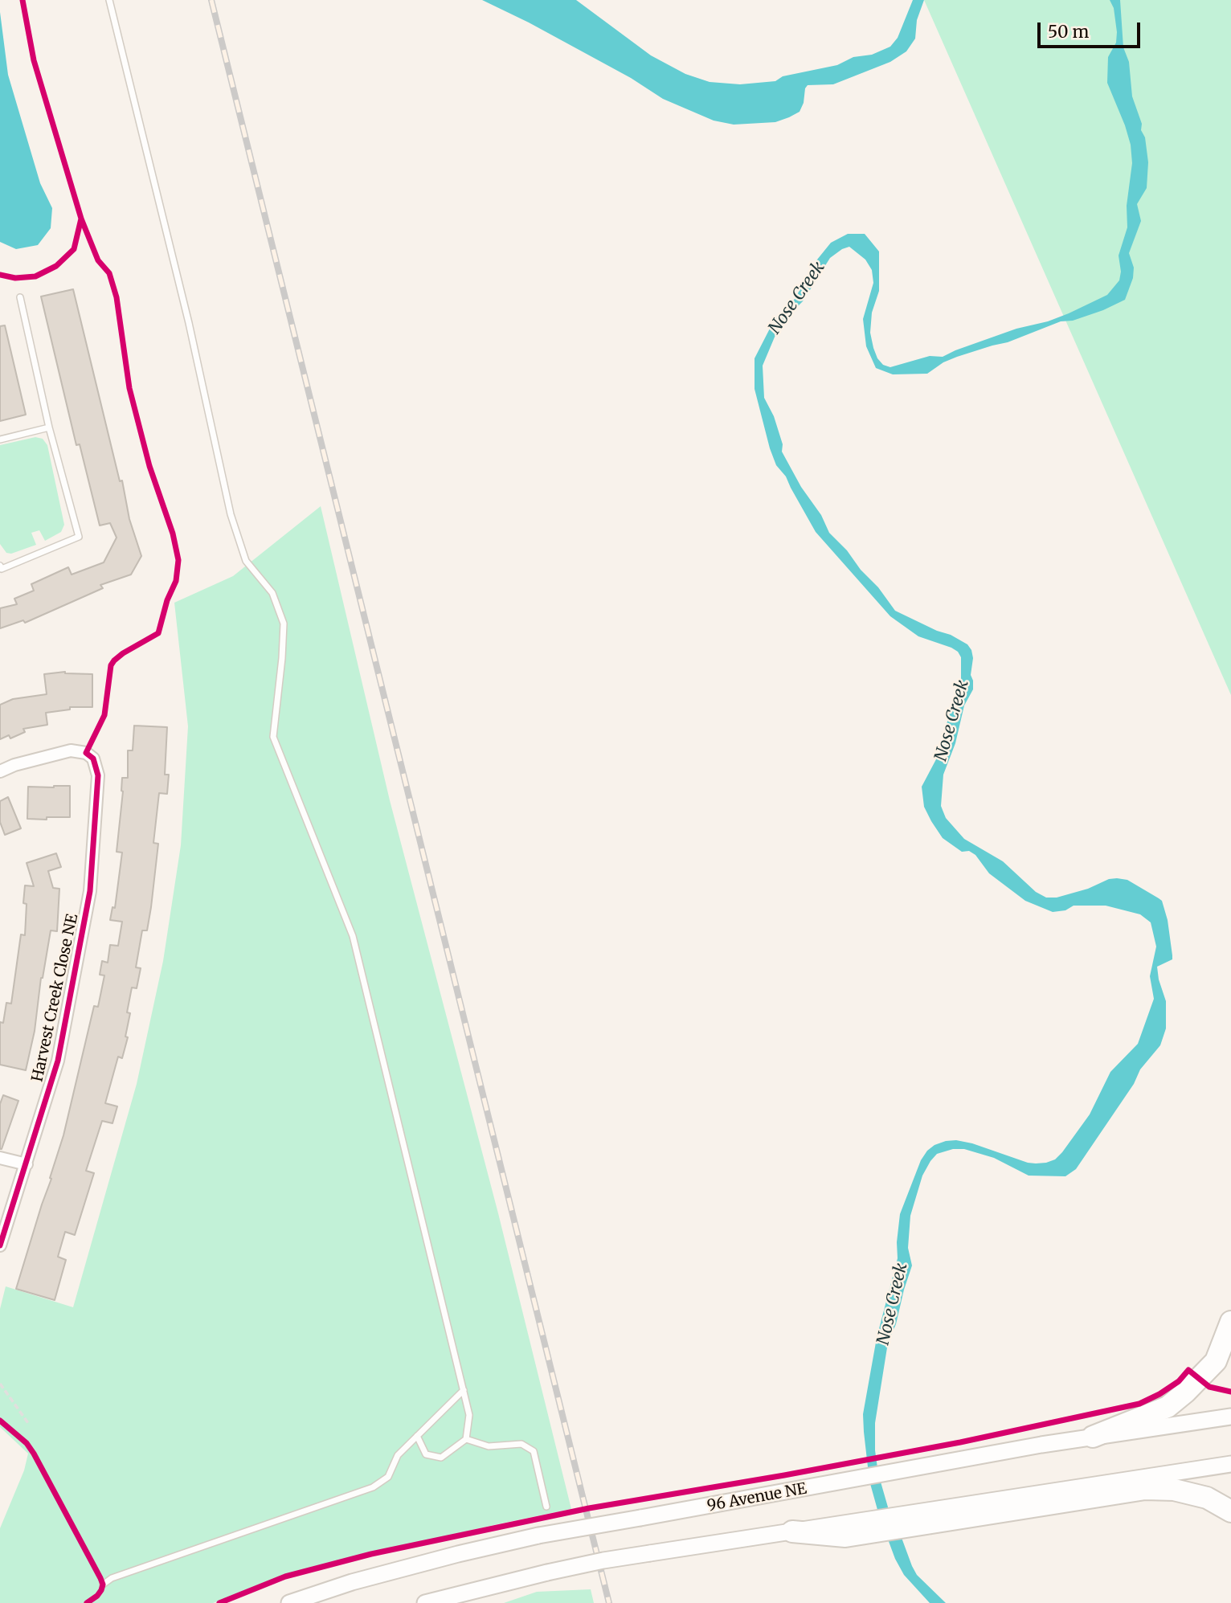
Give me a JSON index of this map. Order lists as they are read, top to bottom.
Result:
{
  "streets": {
    "main road": ["96 Avenue NE"],
    "street": ["Harvest Creek Close NE"]
  },
  "water": ["Nose Creek"],
  "scale_bar": "50 m"
}
